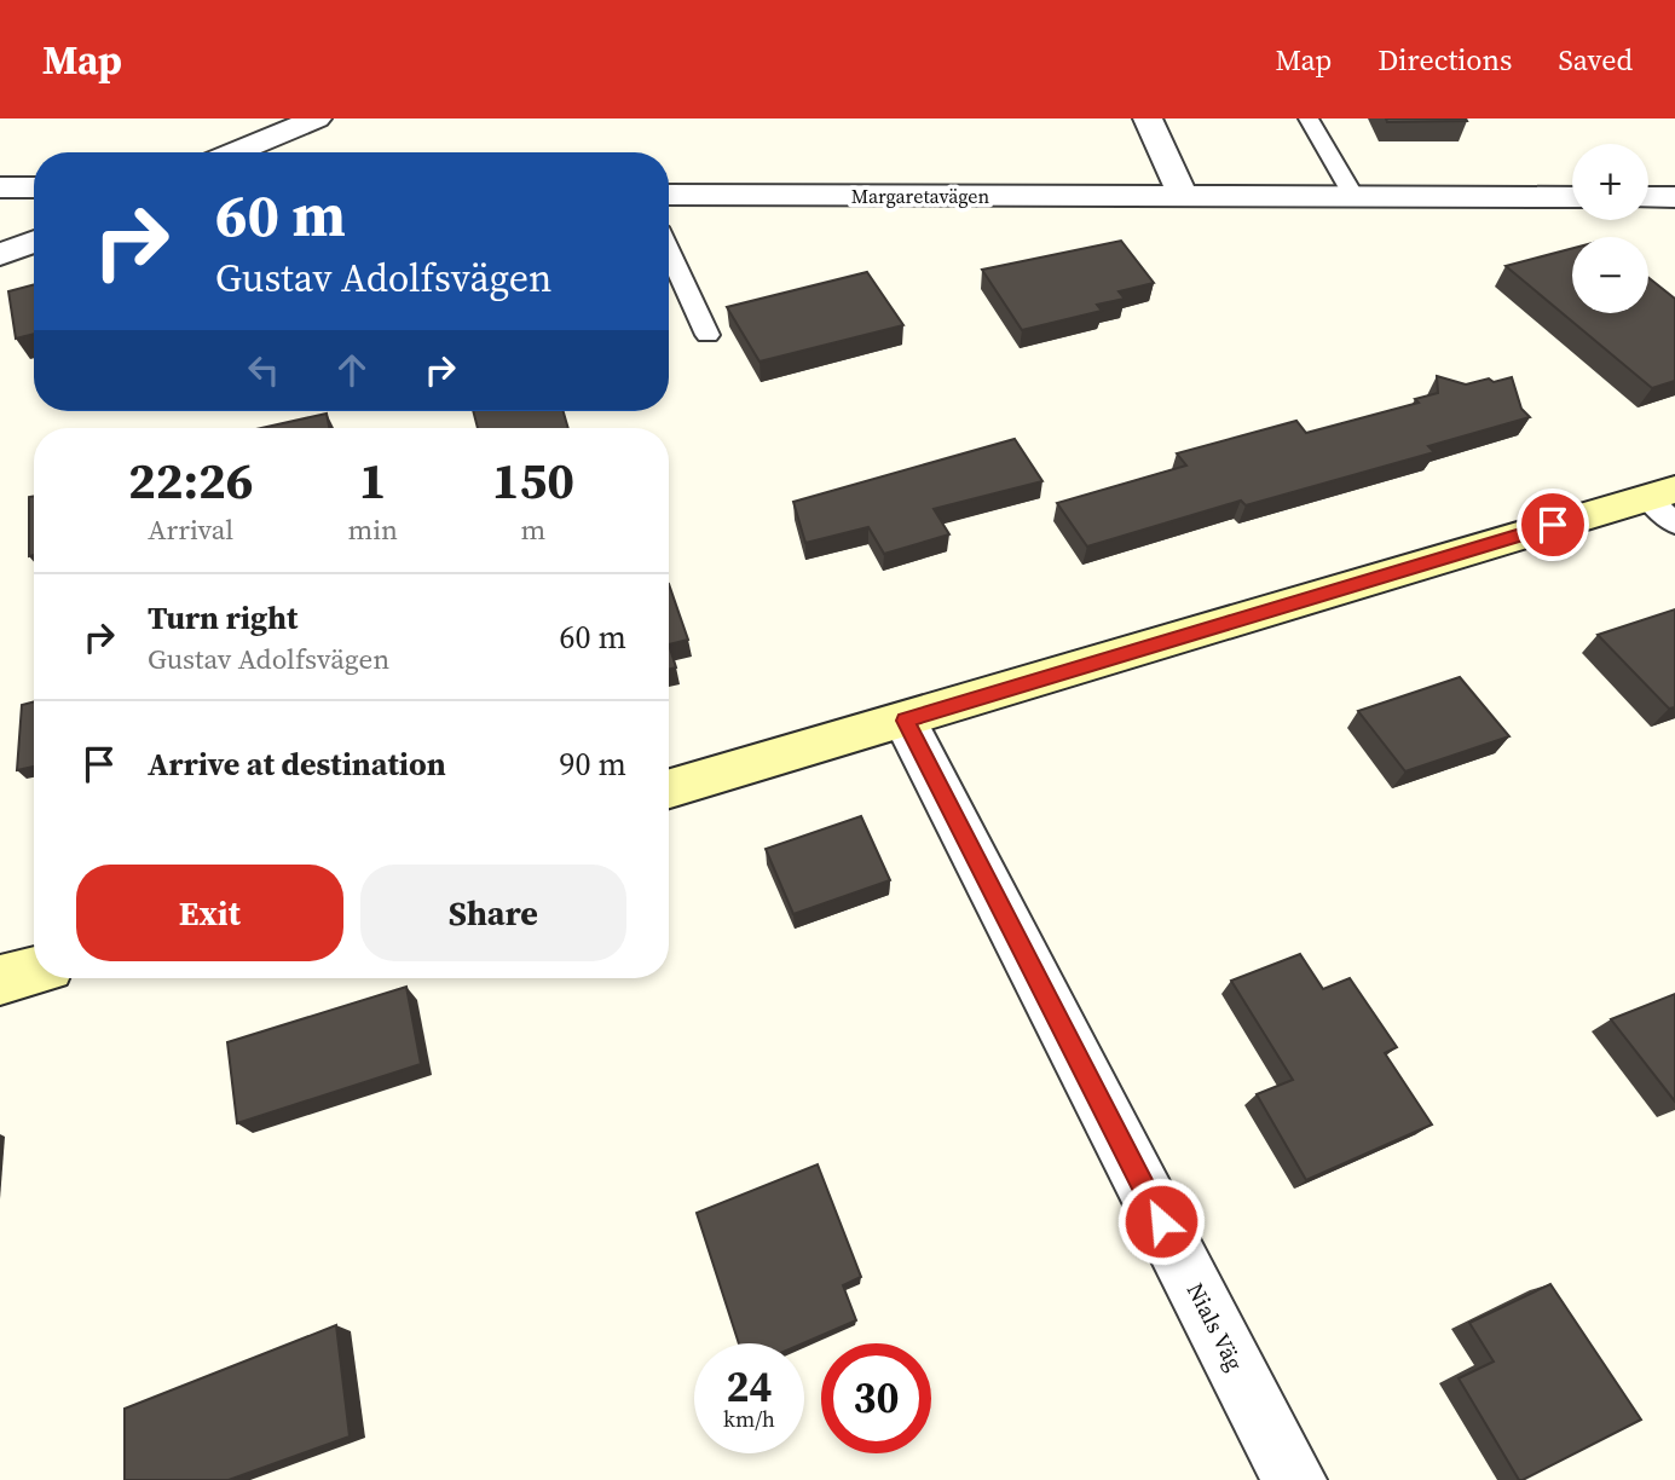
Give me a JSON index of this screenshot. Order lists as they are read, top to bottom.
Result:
{
  "streets": {
    "street": ["Margaretavägen", "Nials Väg"]
  },
  "page": {
    "header": "Map",
    "nav": ["Map", "Directions", "Saved"],
    "map_buttons": ["+", "−"],
    "turn": ["60 m", "Gustav Adolfsvägen"],
    "eta": [
      "22:26",
      "Arrival",
      "1",
      "min",
      "150",
      "m"
    ],
    "list": [
      {
        "name": "Turn right",
        "note": "Gustav Adolfsvägen",
        "value": "60 m"
      },
      {
        "name": "Arrive at destination",
        "value": "90 m"
      }
    ],
    "buttons": ["Exit", "Share"],
    "speed": "24 km/h",
    "limit": "30"
  }
}
